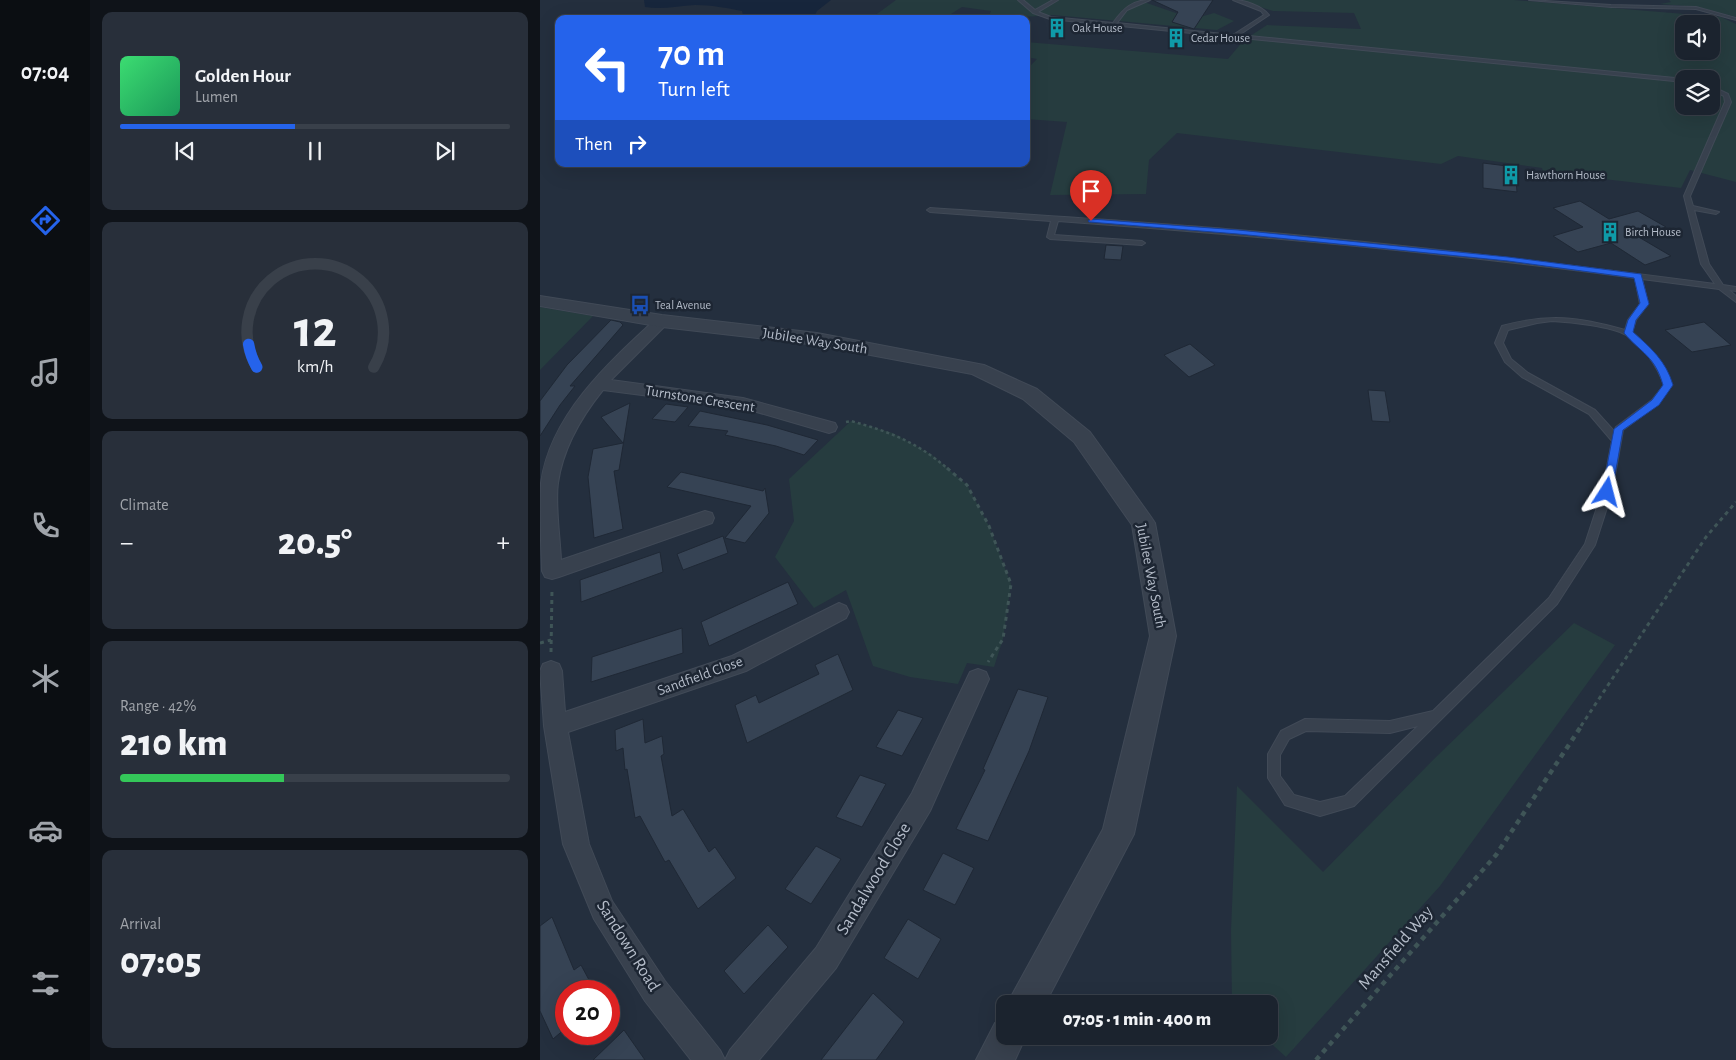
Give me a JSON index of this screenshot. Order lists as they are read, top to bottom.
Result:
{
  "streets": {
    "street": [
      "Jubilee Way South",
      "Turnstone Crescent",
      "Sandfield Close",
      "Sandalwood Close",
      "Sandown Road"
    ],
    "path": ["Mansfield Way"]
  },
  "crossings": [
    ["Sandfield Close", "Sandown Road"]
  ],
  "places": {
    "building": [
      "Oak House",
      "Cedar House",
      "Hawthorn House",
      "Birch House"
    ],
    "bus stop": ["Teal Avenue"]
  },
  "page": {
    "tabs": "07:04",
    "turn": ["70 m", "Turn left"],
    "song": ["Golden Hour", "Lumen"],
    "then": "Then",
    "tile": [
      "Climate",
      ["Range · 42%", "210 km"],
      ["Arrival", "07:05"]
    ],
    "heat": ["−", "20.5°", "+"],
    "limit": "20",
    "trip": "07:05 · 1 min · 400 m",
    "gauge": ["12", "km/h"]
  }
}
